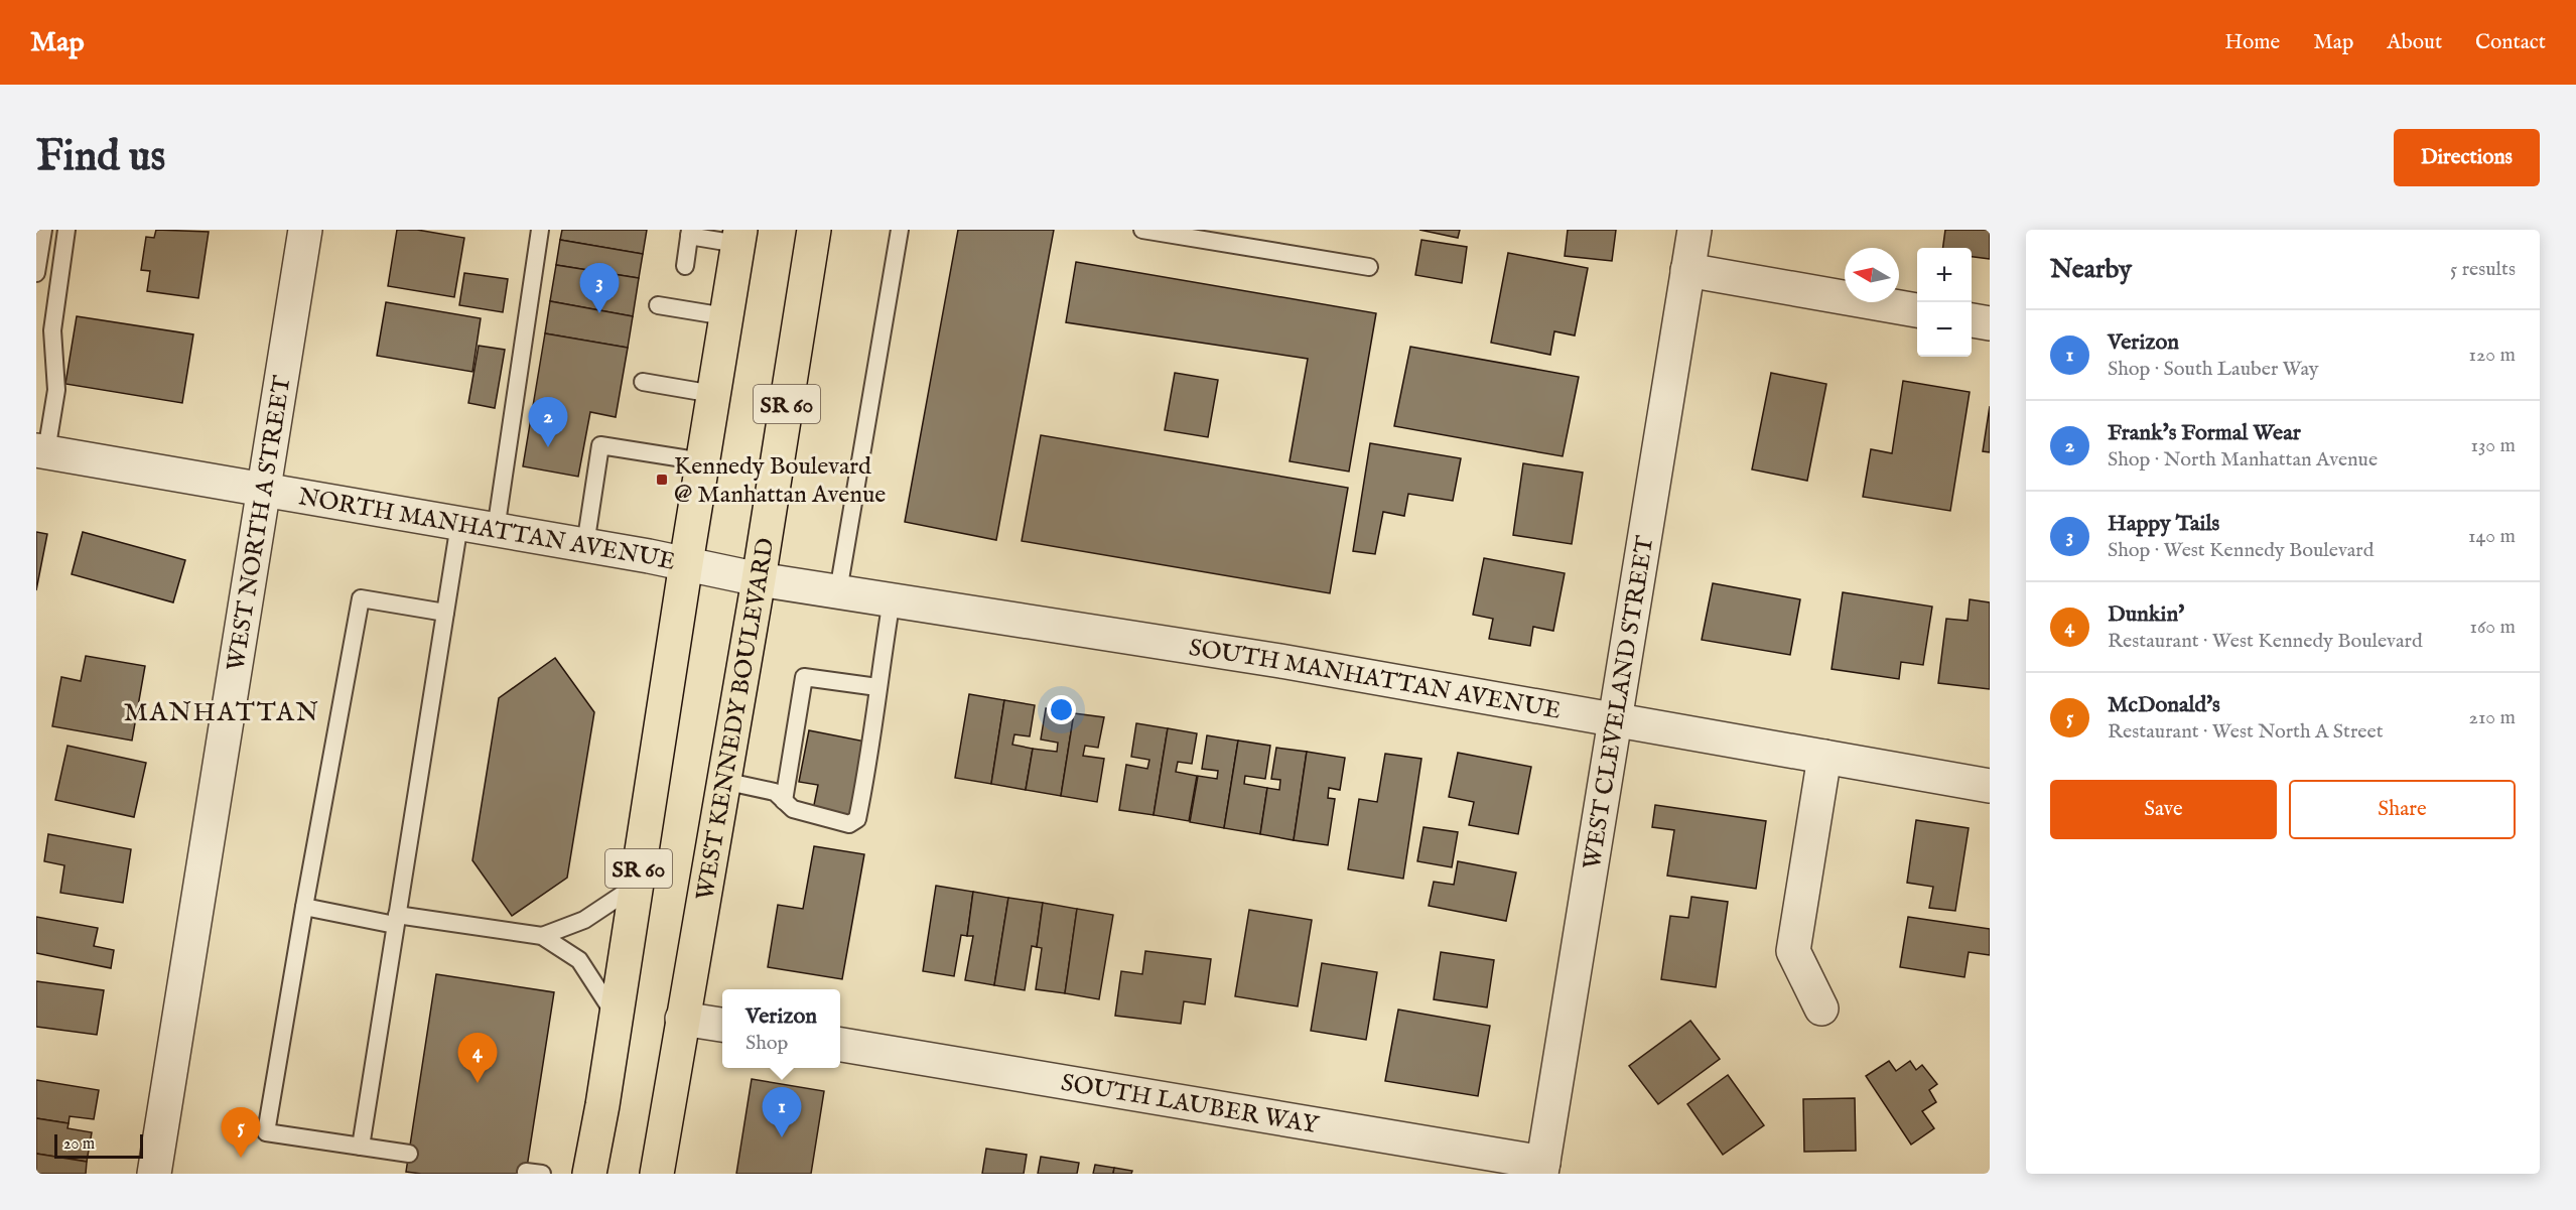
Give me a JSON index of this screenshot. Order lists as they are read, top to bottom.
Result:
{
  "streets": {
    "main road": ["SR 60", "WEST KENNEDY BOULEVARD"],
    "street": [
      "WEST NORTH A STREET",
      "NORTH MANHATTAN AVENUE",
      "SOUTH MANHATTAN AVENUE",
      "WEST CLEVELAND STREET",
      "SOUTH LAUBER WAY"
    ]
  },
  "crossings": [
    ["SR 60", "NORTH MANHATTAN AVENUE"],
    ["WEST NORTH A STREET", "NORTH MANHATTAN AVENUE"],
    ["NORTH MANHATTAN AVENUE", "SOUTH MANHATTAN AVENUE"],
    ["NORTH MANHATTAN AVENUE", "WEST KENNEDY BOULEVARD"],
    ["SOUTH MANHATTAN AVENUE", "WEST CLEVELAND STREET"],
    ["SOUTH MANHATTAN AVENUE", "WEST KENNEDY BOULEVARD"],
    ["WEST CLEVELAND STREET", "SOUTH LAUBER WAY"]
  ],
  "districts": ["MANHATTAN"],
  "places": {
    "transit": ["Kennedy Boulevard @ Manhattan Avenue"]
  },
  "scale_bar": "20 m",
  "north": "left",
  "page": {
    "header": "Map",
    "nav": [
      "Home",
      "Map",
      "About",
      "Contact"
    ],
    "buttons": [
      "Directions",
      ["Save", "Share"]
    ],
    "title": "Find us",
    "heading": ["Nearby", "5 results"],
    "map_buttons": ["+", "−"],
    "pins": [
      "3",
      "2",
      "4",
      "1",
      "5"
    ],
    "list": [
      {
        "mark": "1",
        "name": "Verizon",
        "note": "Shop · South Lauber Way",
        "value": "120 m"
      },
      {
        "mark": "2",
        "name": "Frank's Formal Wear",
        "note": "Shop · North Manhattan Avenue",
        "value": "130 m"
      },
      {
        "mark": "3",
        "name": "Happy Tails",
        "note": "Shop · West Kennedy Boulevard",
        "value": "140 m"
      },
      {
        "mark": "4",
        "name": "Dunkin'",
        "note": "Restaurant · West Kennedy Boulevard",
        "value": "160 m"
      },
      {
        "mark": "5",
        "name": "McDonald's",
        "note": "Restaurant · West North A Street",
        "value": "210 m"
      }
    ],
    "popup": ["Verizon", "Shop"],
    "scale": "20 m"
  }
}
